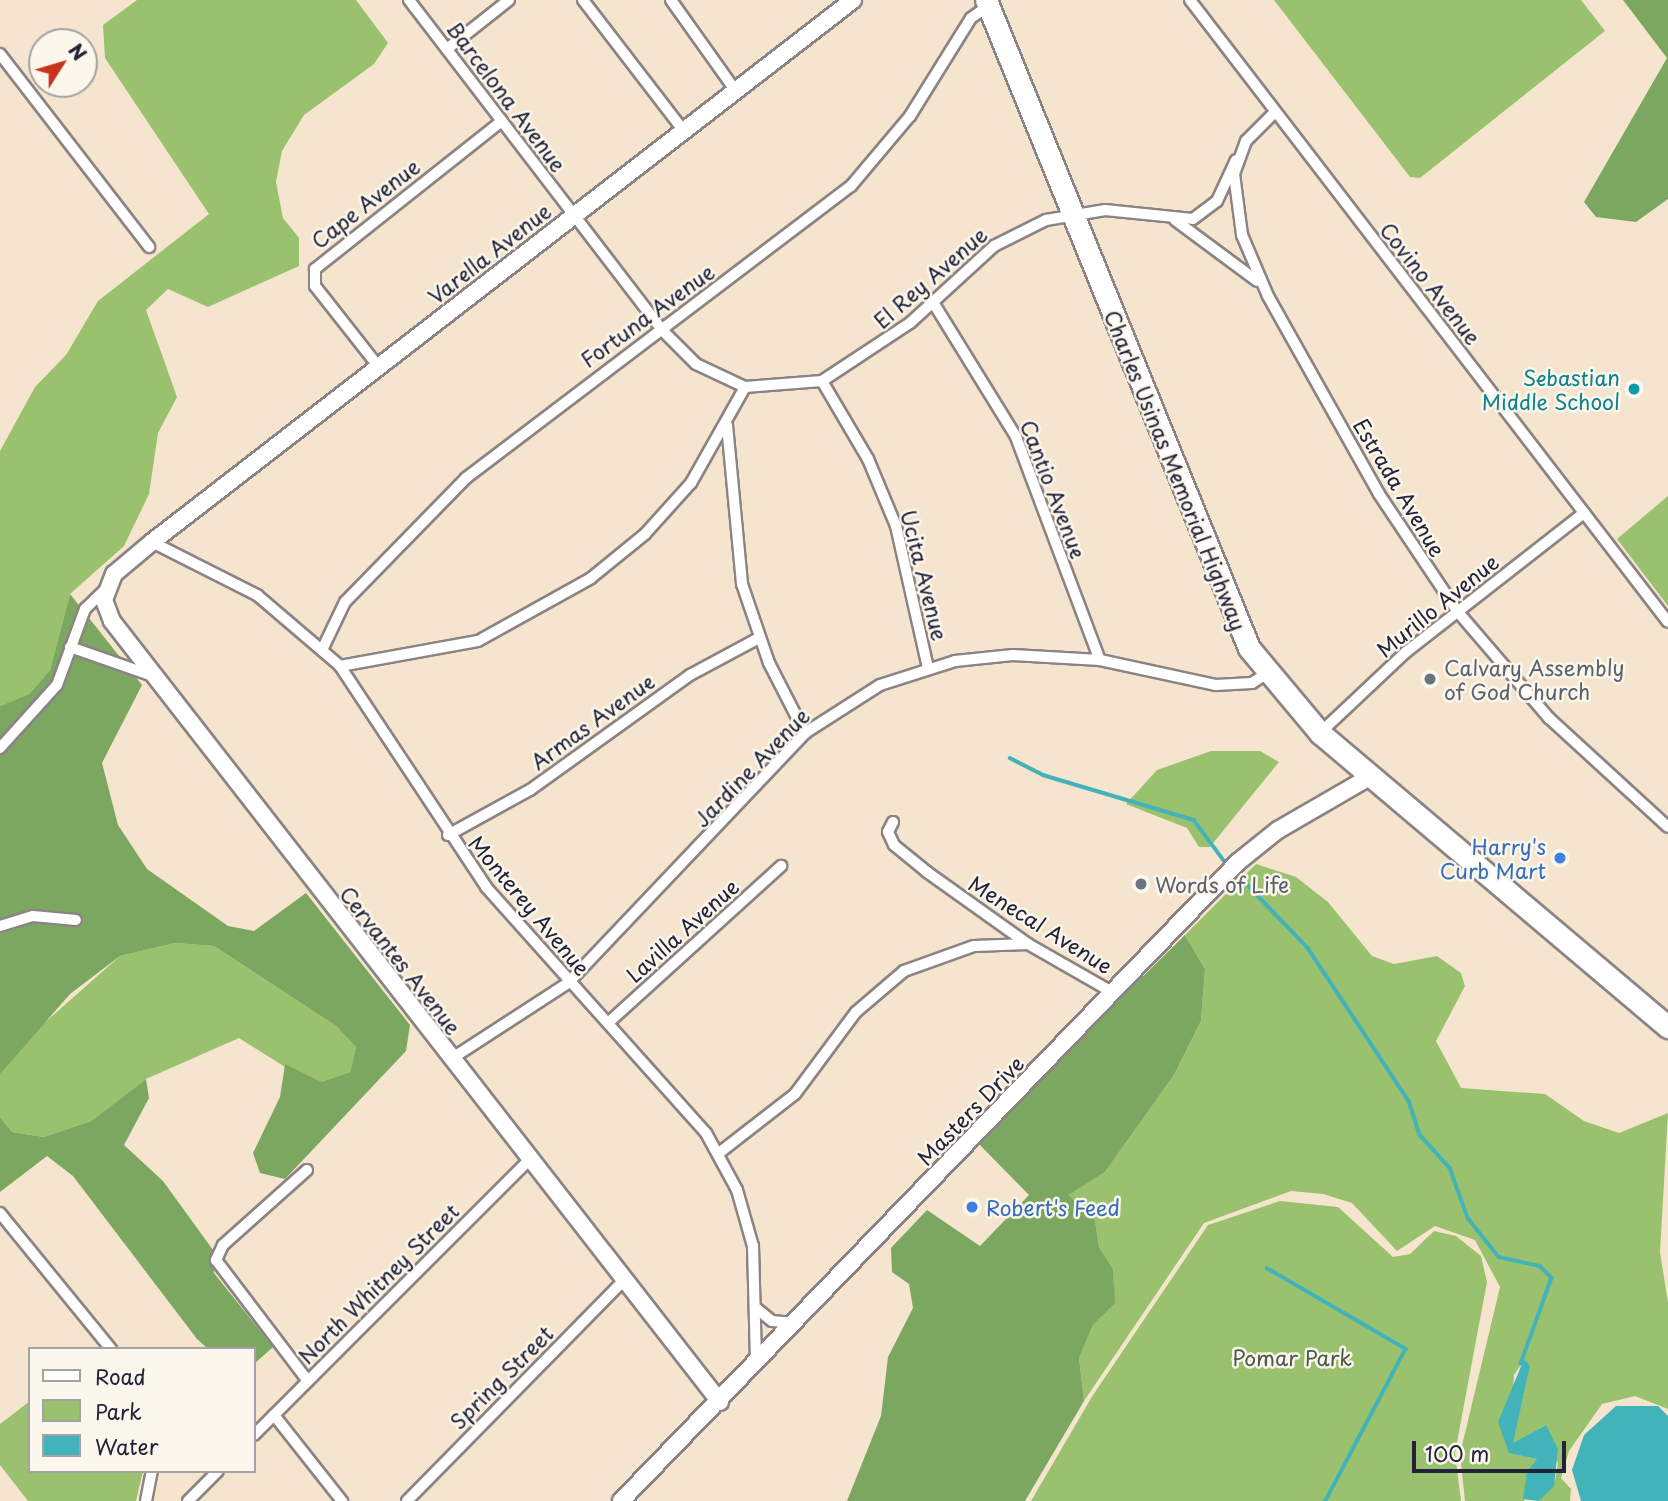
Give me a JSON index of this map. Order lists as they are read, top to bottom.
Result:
{
  "streets": {
    "highway": ["Charles Usinas Memorial Highway"],
    "street": [
      "Barcelona Avenue",
      "Cape Avenue",
      "Varella Avenue",
      "El Rey Avenue",
      "Covino Avenue",
      "Fortuna Avenue",
      "Estrada Avenue",
      "Cantio Avenue",
      "Ucita Avenue",
      "Murillo Avenue",
      "Armas Avenue",
      "Jardine Avenue",
      "Monterey Avenue",
      "Menecal Avenue",
      "Lavilla Avenue",
      "Cervantes Avenue",
      "Masters Drive",
      "North Whitney Street",
      "Spring Street"
    ]
  },
  "crossings": [
    ["Barcelona Avenue", "Cape Avenue"],
    ["Barcelona Avenue", "Varella Avenue"],
    ["Cape Avenue", "Varella Avenue"],
    ["Varella Avenue", "Monterey Avenue"],
    ["El Rey Avenue", "Charles Usinas Memorial Highway"],
    ["El Rey Avenue", "Estrada Avenue"],
    ["El Rey Avenue", "Cantio Avenue"],
    ["El Rey Avenue", "Ucita Avenue"],
    ["Covino Avenue", "Murillo Avenue"],
    ["Fortuna Avenue", "Charles Usinas Memorial Highway"],
    ["Fortuna Avenue", "Monterey Avenue"],
    ["Charles Usinas Memorial Highway", "Murillo Avenue"],
    ["Charles Usinas Memorial Highway", "Jardine Avenue"],
    ["Charles Usinas Memorial Highway", "Masters Drive"],
    ["Estrada Avenue", "Murillo Avenue"],
    ["Cantio Avenue", "Jardine Avenue"],
    ["Ucita Avenue", "Jardine Avenue"],
    ["Armas Avenue", "Monterey Avenue"],
    ["Jardine Avenue", "Monterey Avenue"],
    ["Jardine Avenue", "Cervantes Avenue"],
    ["Monterey Avenue", "Lavilla Avenue"],
    ["Monterey Avenue", "Masters Drive"],
    ["Menecal Avenue", "Masters Drive"],
    ["Cervantes Avenue", "Masters Drive"],
    ["Cervantes Avenue", "North Whitney Street"],
    ["Cervantes Avenue", "Spring Street"]
  ],
  "parks": ["Pomar Park"],
  "places": [
    "Sebastian Middle School",
    "Calvary Assembly of God Church",
    "Harry's Curb Mart",
    "Words of Life",
    "Robert's Feed"
  ],
  "legend": ["Road", "Park", "Water"],
  "scale_bar": "100 m",
  "north": "top right"
}
